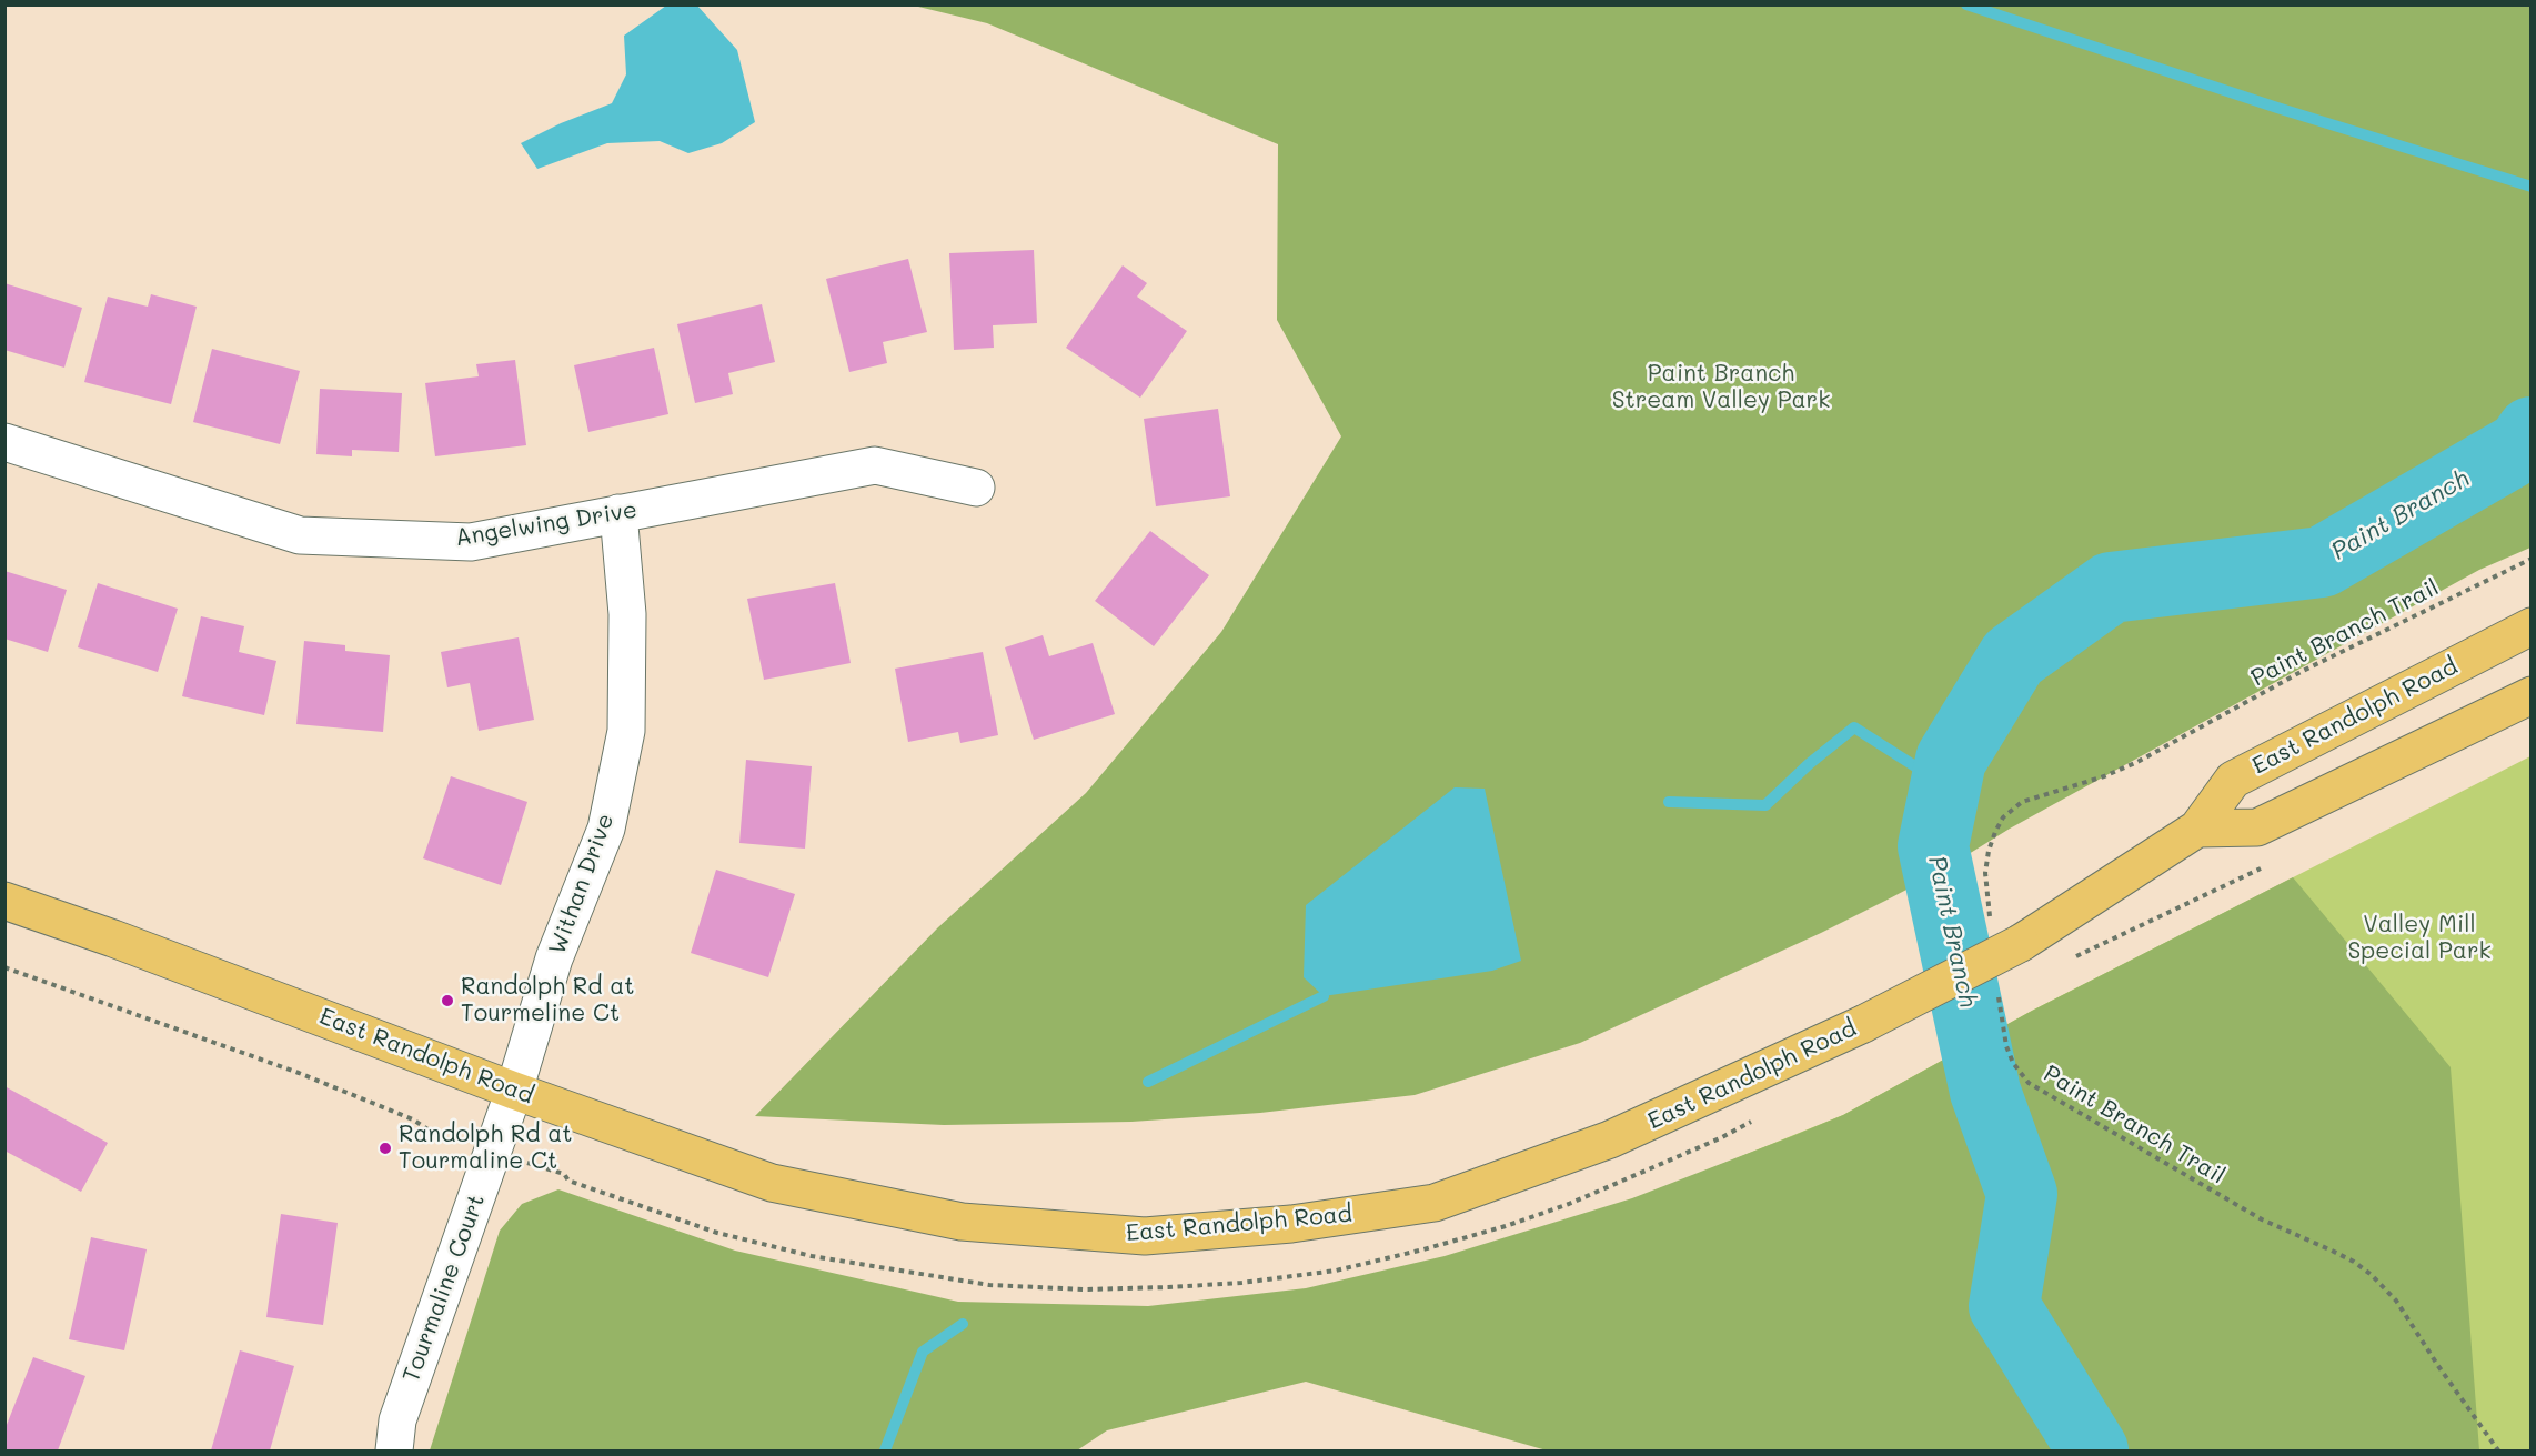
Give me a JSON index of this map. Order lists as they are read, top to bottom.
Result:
{
  "streets": {
    "main road": ["East Randolph Road"],
    "street": ["Angelwing Drive", "Withan Drive", "Tourmaline Court"],
    "path": ["Paint Branch Trail"]
  },
  "crossings": [
    ["Angelwing Drive", "Withan Drive"],
    ["East Randolph Road", "Withan Drive"],
    ["East Randolph Road", "Tourmaline Court"],
    ["Withan Drive", "Tourmaline Court"]
  ],
  "water": ["Paint Branch"],
  "parks": ["Paint Branch Stream Valley Park", "Valley Mill Special Park"],
  "places": ["Randolph Rd at Tourmeline Ct", "Randolph Rd at Tourmaline Ct"]
}
